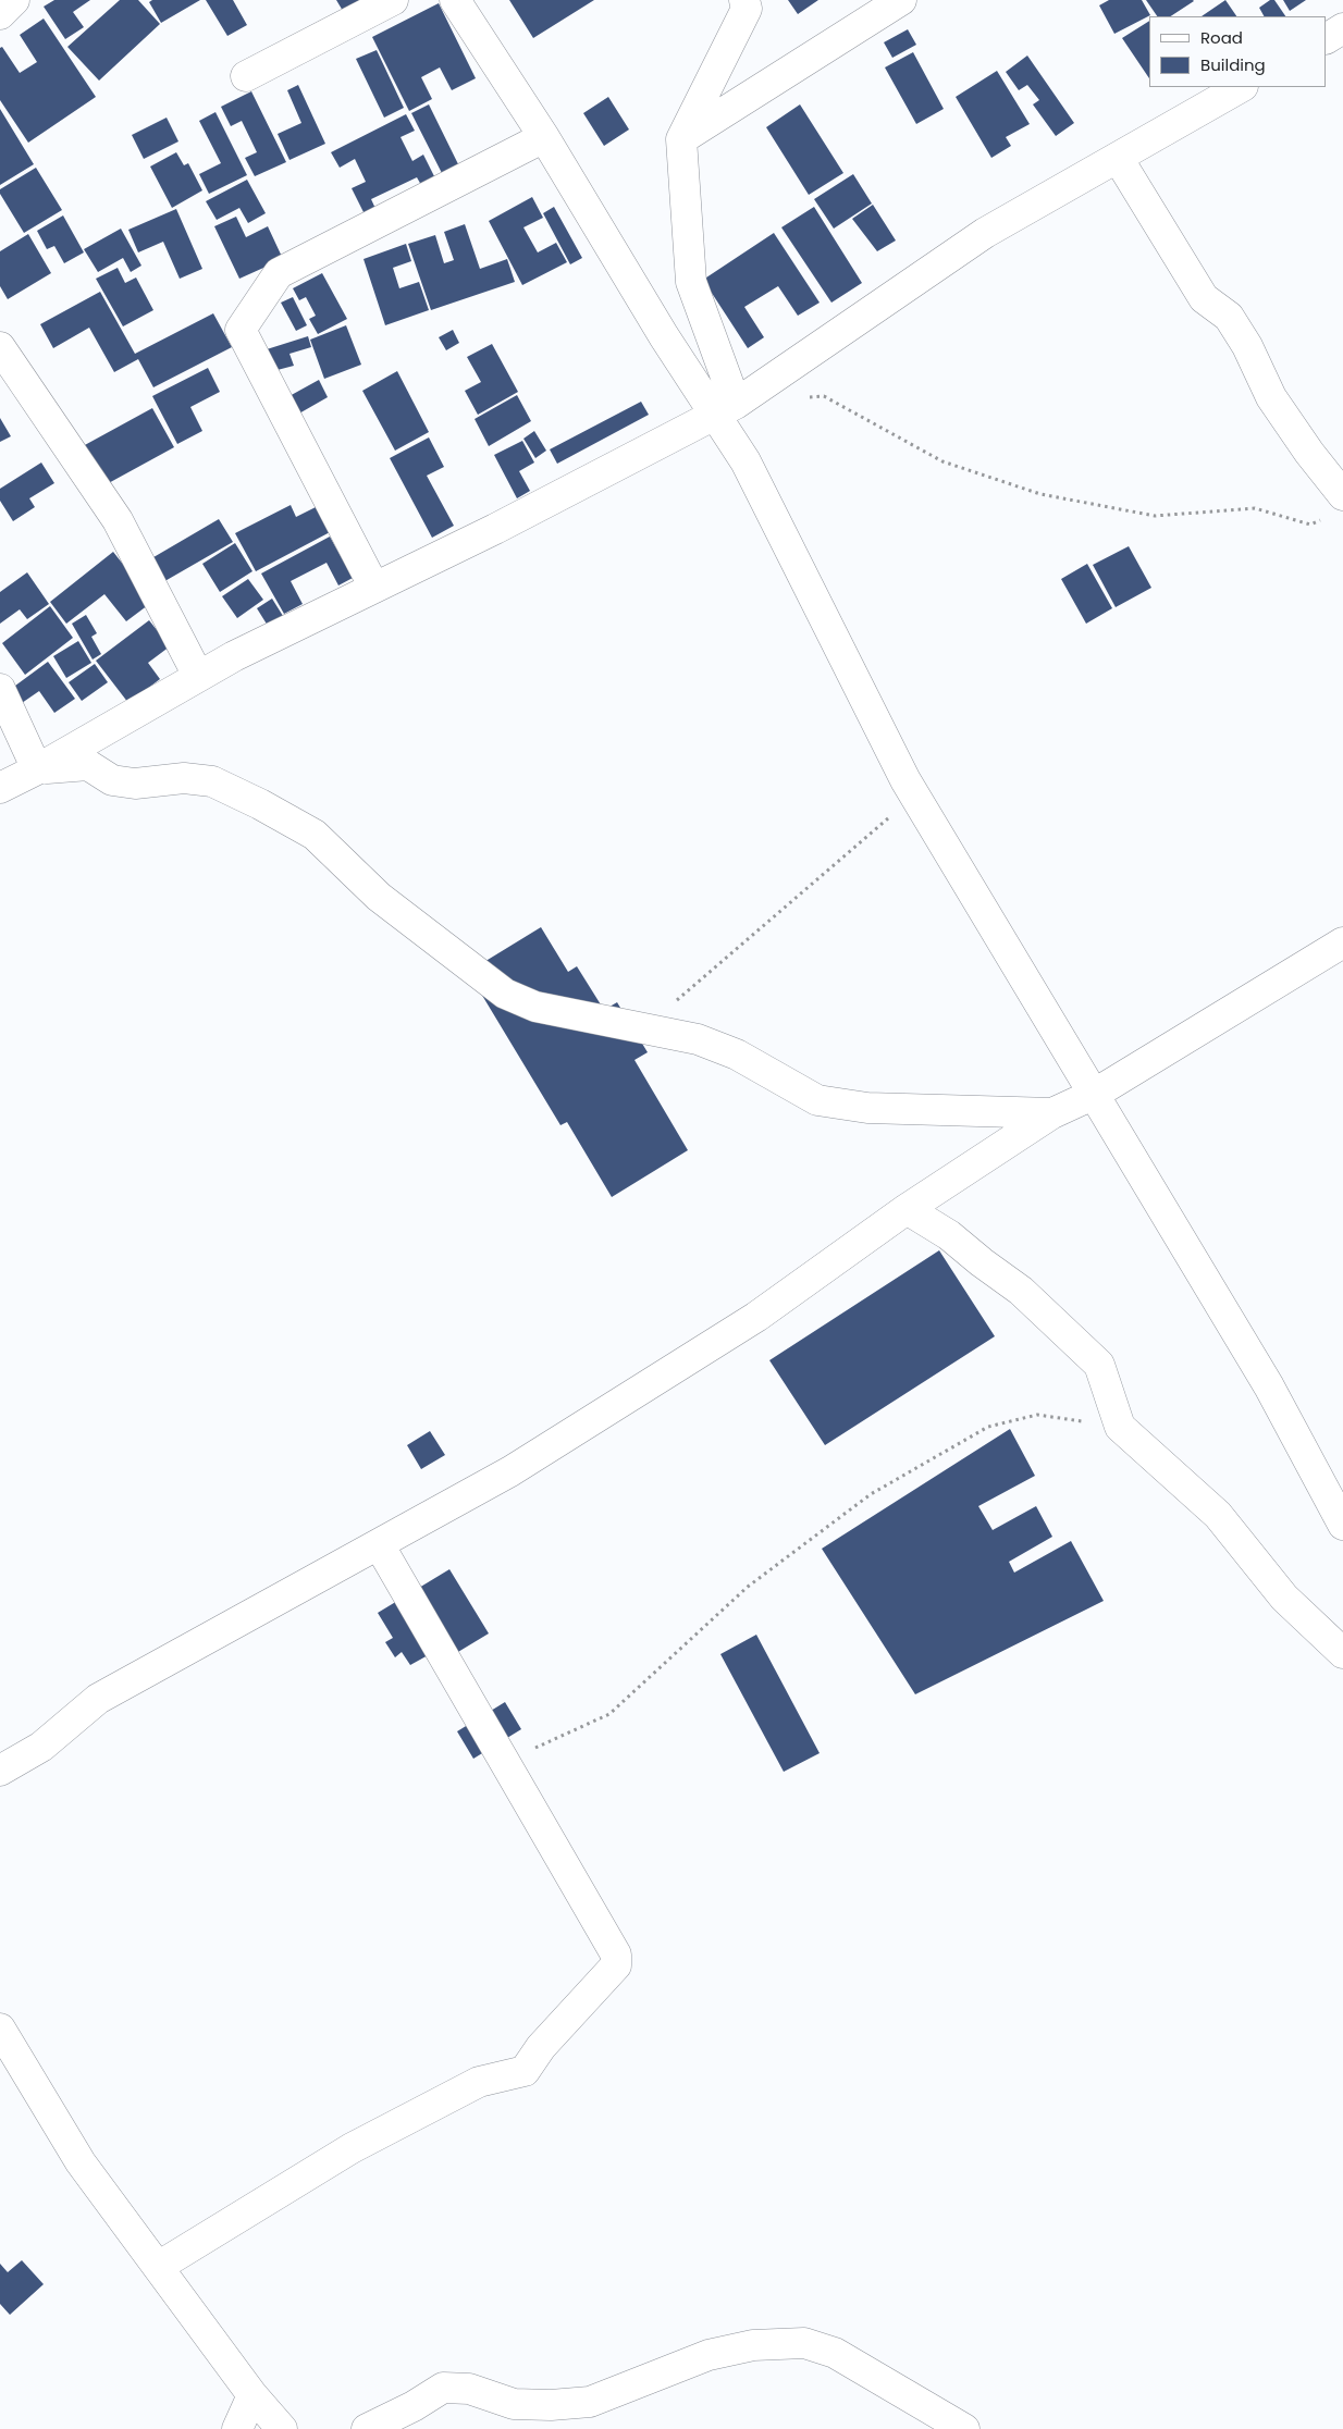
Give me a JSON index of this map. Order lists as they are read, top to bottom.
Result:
{
  "legend": ["Road", "Building"]
}
